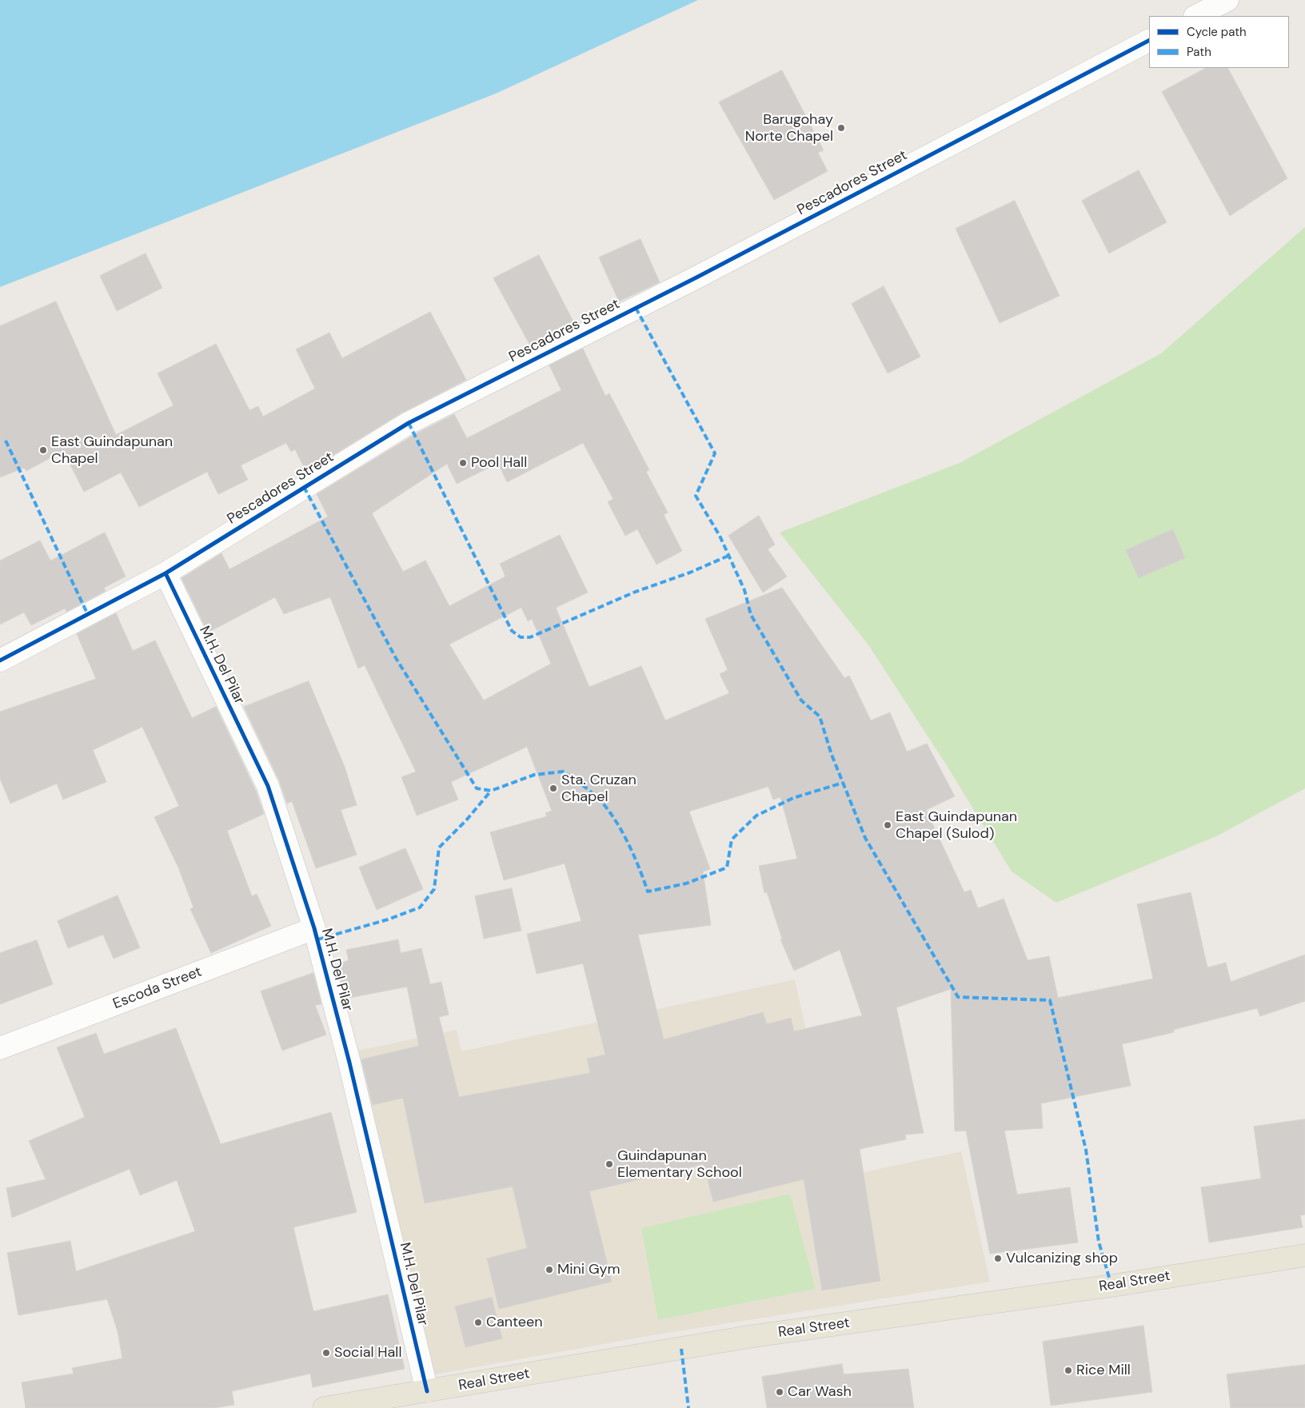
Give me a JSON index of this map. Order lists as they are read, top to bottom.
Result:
{
  "streets": {
    "main road": ["Real Street"],
    "street": ["Pescadores Street", "M.H. Del Pilar", "Escoda Street"]
  },
  "crossings": [
    ["Pescadores Street", "M.H. Del Pilar"],
    ["M.H. Del Pilar", "Escoda Street"],
    ["M.H. Del Pilar", "Real Street"]
  ],
  "places": [
    "Barugohay Norte Chapel",
    "East Guindapunan Chapel",
    "Pool Hall",
    "Sta. Cruzan Chapel",
    "East Guindapunan Chapel (Sulod)",
    "Guindapunan Elementary School",
    "Vulcanizing shop",
    "Mini Gym",
    "Canteen",
    "Social Hall",
    "Rice Mill",
    "Car Wash"
  ],
  "legend": ["Cycle path", "Path"]
}
